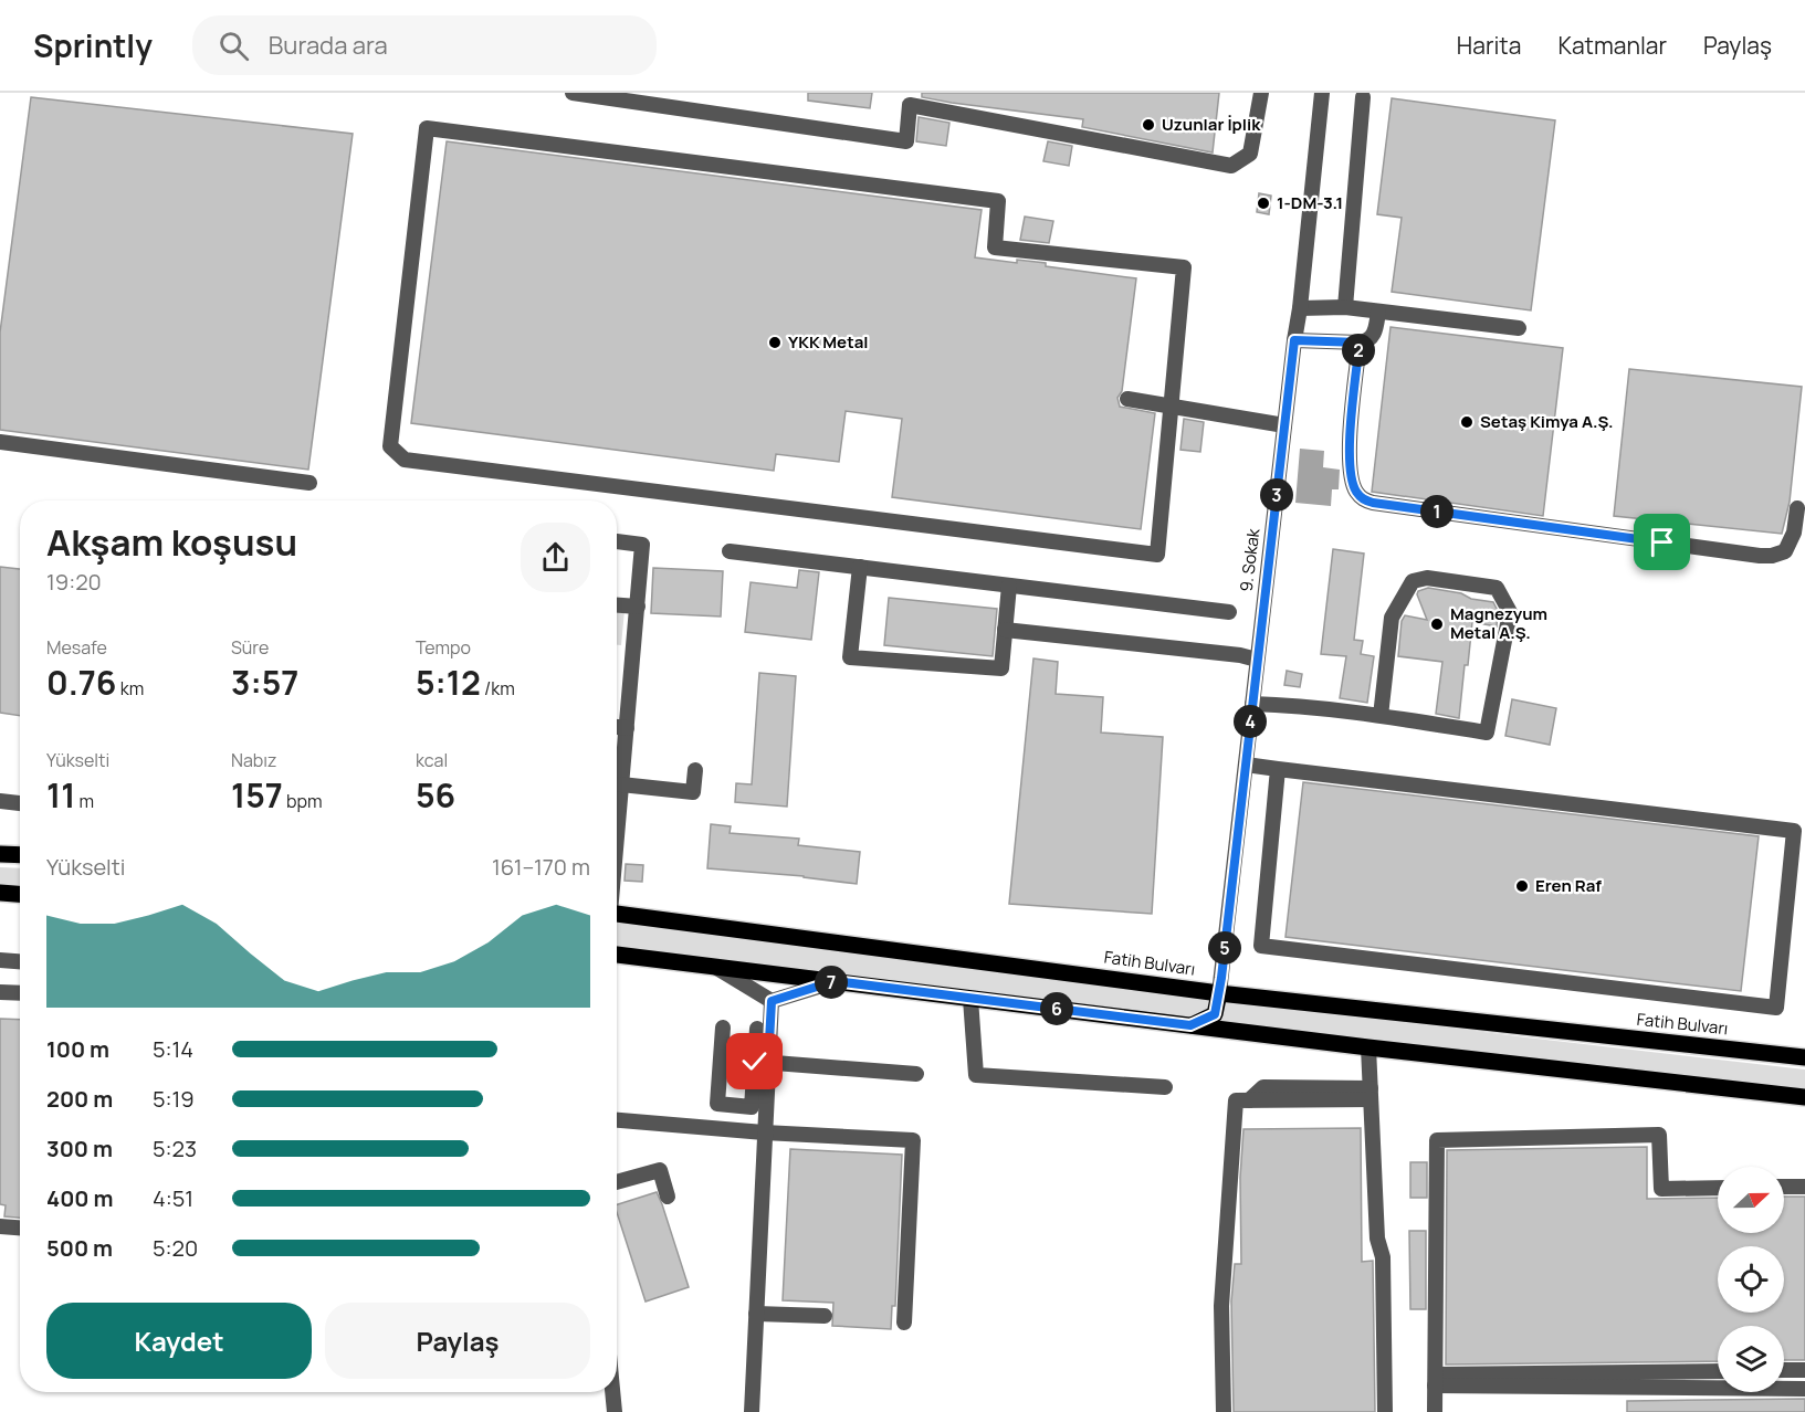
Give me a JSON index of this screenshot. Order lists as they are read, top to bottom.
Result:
{
  "streets": {
    "main road": ["Fatih Bulvarı"],
    "street": ["9. Sokak"]
  },
  "crossings": [
    ["9. Sokak", "Fatih Bulvarı"]
  ],
  "places": [
    "Uzunlar İplik",
    "1-DM-3.1",
    "YKK Metal",
    "Setaş Kimya A.Ş.",
    "Magnezyum Metal A.Ş.",
    "Eren Raf"
  ],
  "north": "right",
  "page": {
    "header": "Sprintly",
    "search": "Burada ara",
    "nav": ["Harita", "Katmanlar", "Paylaş"],
    "pins": [
      "2",
      "3",
      "1",
      "4",
      "5",
      "7",
      "6"
    ],
    "heading": ["Akşam koşusu", "19:20"],
    "stats": [
      ["Mesafe", "0.76 km"],
      ["Süre", "3:57"],
      ["Tempo", "5:12 /km"],
      ["Yükselti", "11 m"],
      ["Nabız", "157 bpm"],
      ["kcal", "56"]
    ],
    "chart": ["Yükselti", "161–170 m"],
    "list": [
      {
        "name": "100 m",
        "note": "5:14"
      },
      {
        "name": "200 m",
        "note": "5:19"
      },
      {
        "name": "300 m",
        "note": "5:23"
      },
      {
        "name": "400 m",
        "note": "4:51"
      },
      {
        "name": "500 m",
        "note": "5:20"
      }
    ],
    "buttons": ["Kaydet", "Paylaş"]
  }
}
